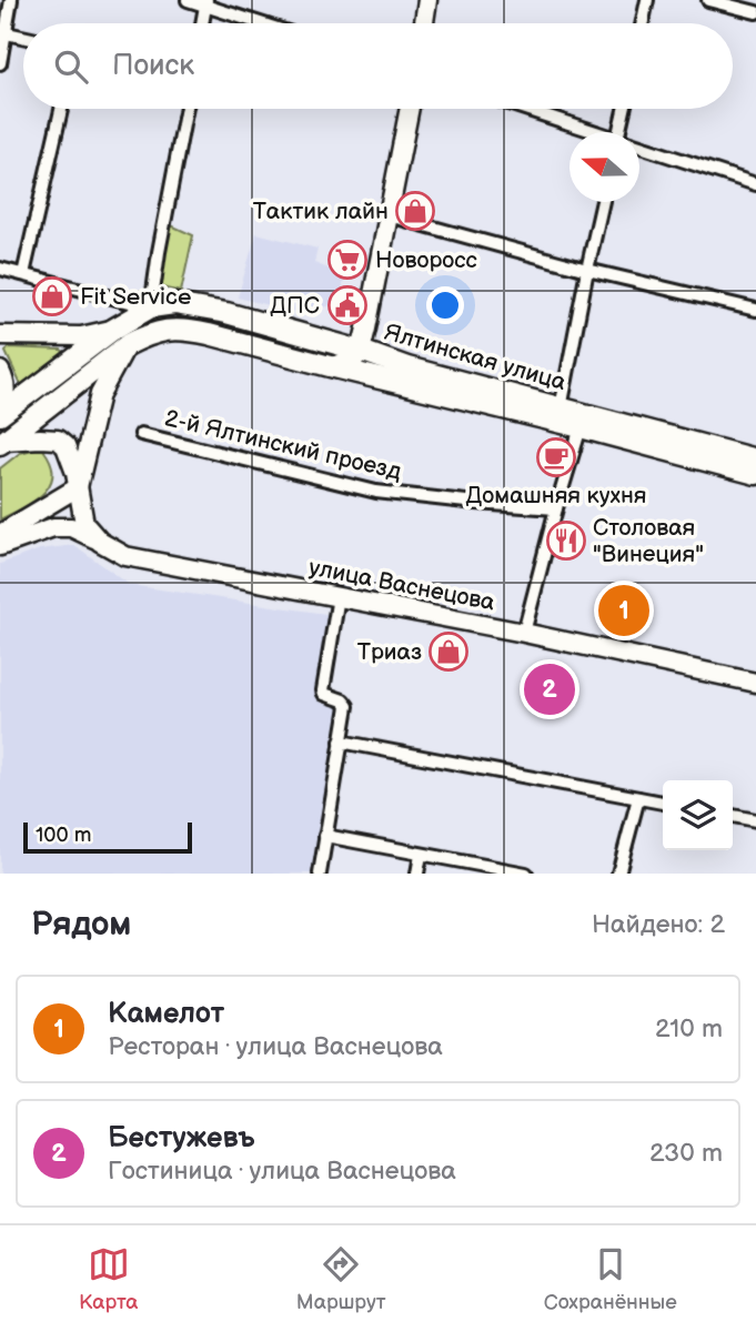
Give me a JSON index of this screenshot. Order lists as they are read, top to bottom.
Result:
{
  "streets": {
    "main road": ["Ялтинская улица", "улица Васнецова"],
    "street": ["2-й Ялтинский проезд"]
  },
  "places": {
    "shop": ["Тактик лайн", "Fit Service", "Триаз"],
    "supermarket": ["Новоросс"],
    "public building": ["ДПС"],
    "cafe": ["Домашняя кухня"],
    "restaurant": ["Столовая \"Винеция\""]
  },
  "scale_bar": "100 m",
  "north": "left",
  "page": {
    "search": "Поиск",
    "pins": ["1", "2"],
    "scale": "100 m",
    "heading": ["Рядом", "Найдено: 2"],
    "list": [
      {
        "mark": "1",
        "name": "Камелот",
        "note": "Ресторан · улица Васнецова",
        "value": "210 m"
      },
      {
        "mark": "2",
        "name": "Бестужевъ",
        "note": "Гостиница · улица Васнецова",
        "value": "230 m"
      }
    ],
    "nav": ["Карта", "Маршрут", "Сохранённые"]
  }
}
